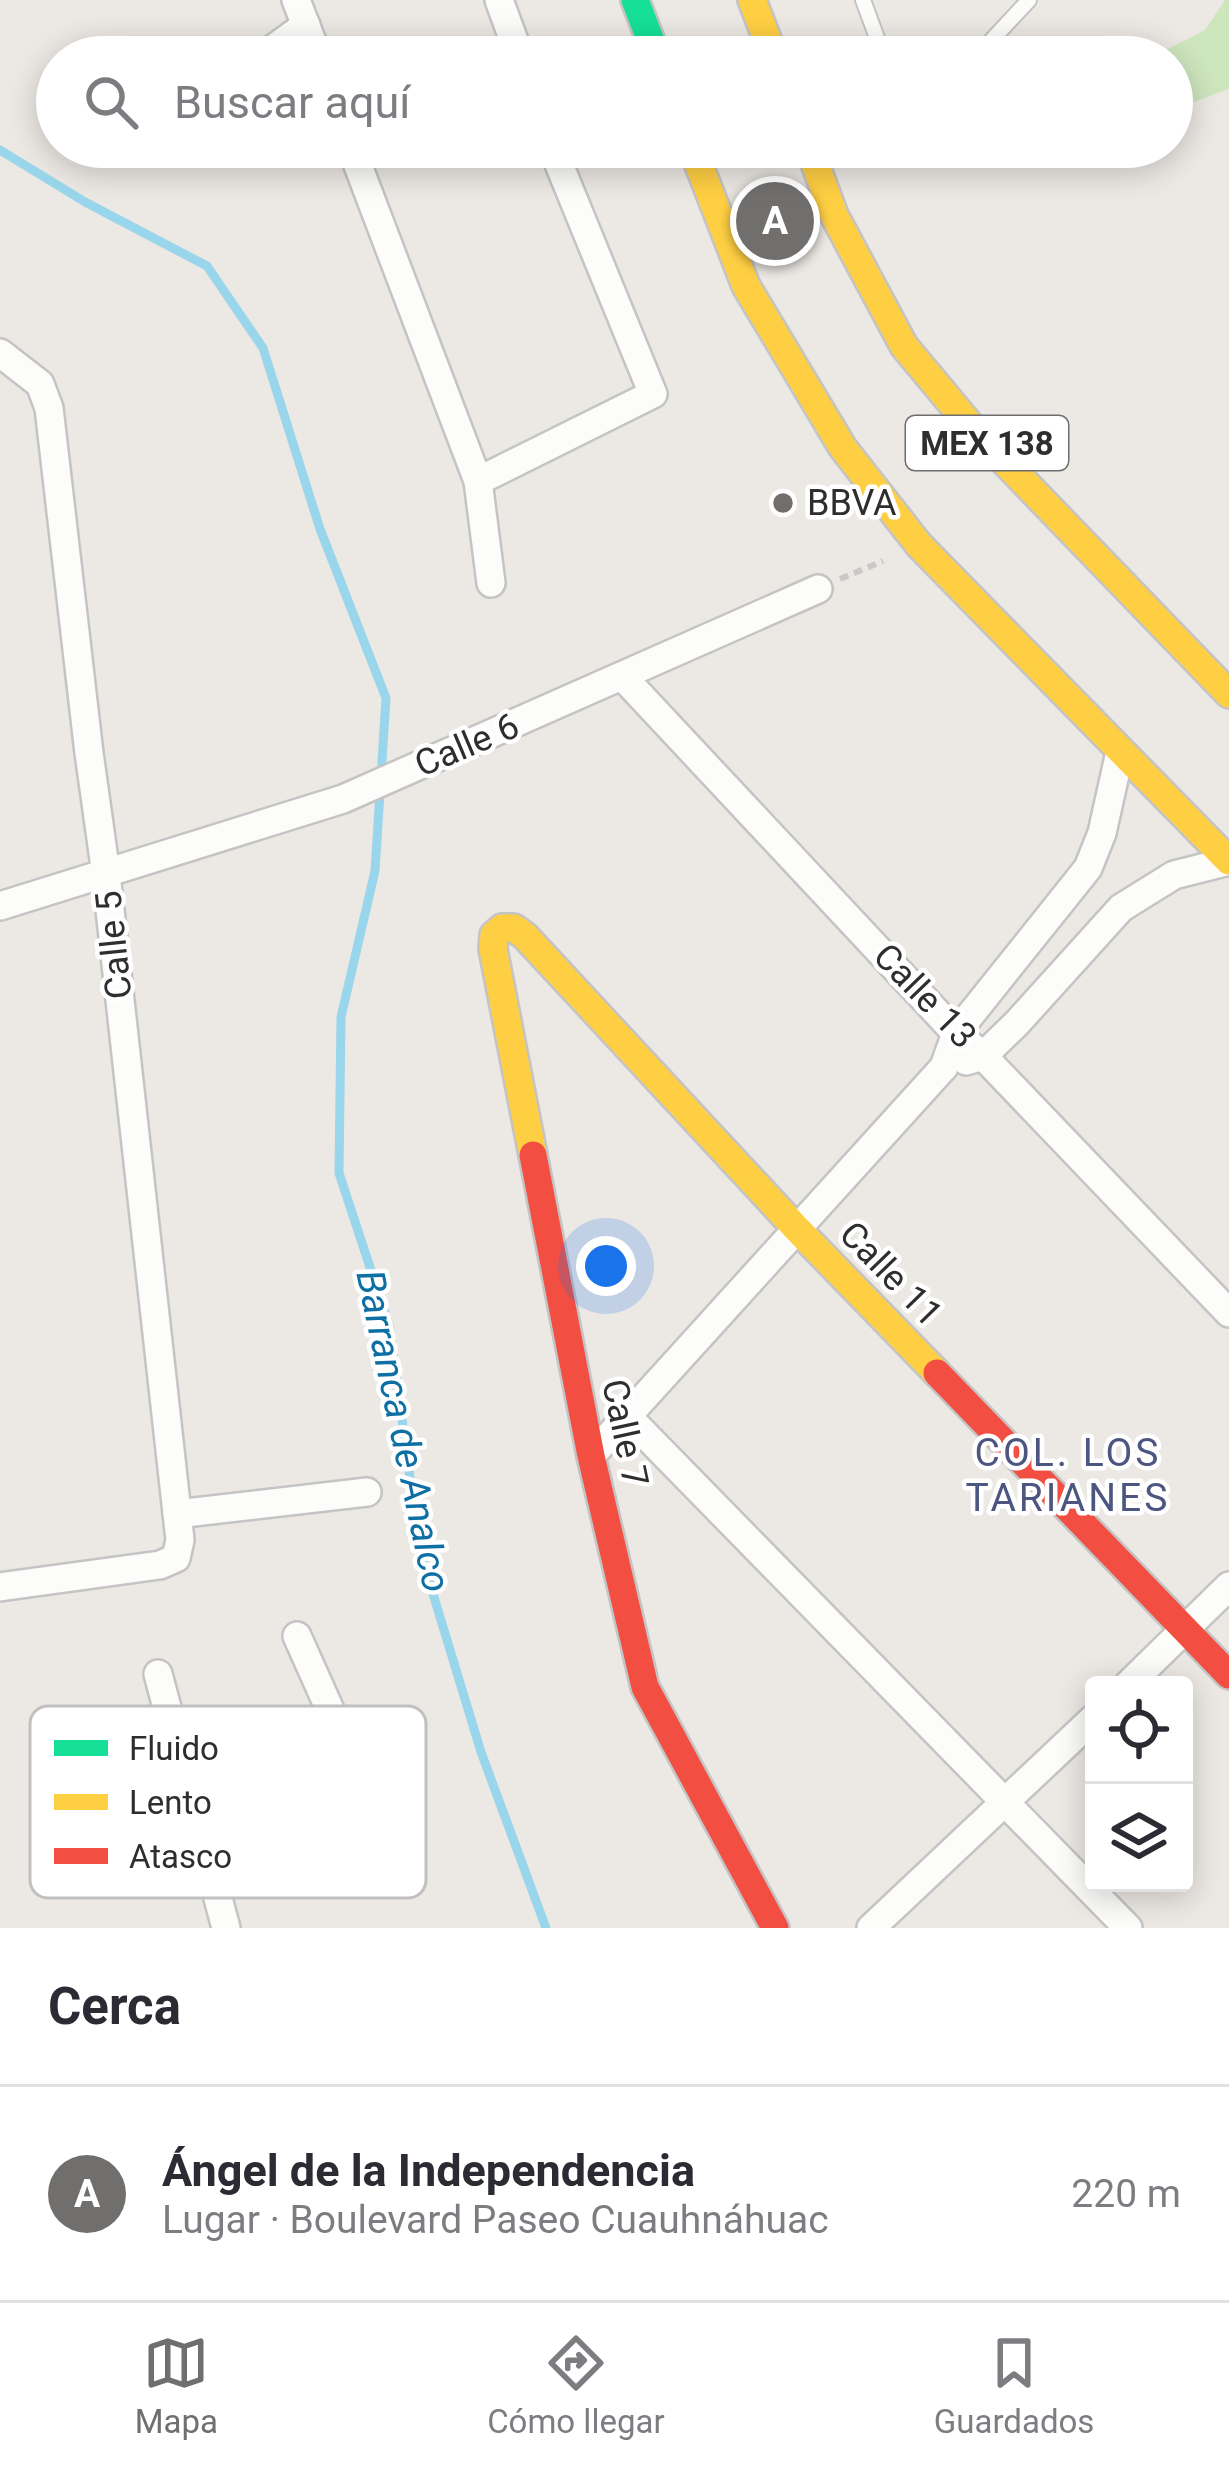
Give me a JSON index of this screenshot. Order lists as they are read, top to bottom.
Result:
{
  "streets": {
    "street": [
      "MEX 138",
      "Calle 6",
      "Calle 5",
      "Calle 13",
      "Calle 11",
      "Calle 7"
    ]
  },
  "crossings": [
    ["Calle 6", "Calle 5"],
    ["Calle 6", "Calle 13"],
    ["Calle 11", "Calle 7"]
  ],
  "districts": ["COL. LOS TARIANES"],
  "water": ["Barranca de Analco"],
  "places": ["BBVA"],
  "legend": ["Fluido", "Lento", "Atasco"],
  "page": {
    "search": "Buscar aquí",
    "pins": "A",
    "heading": "Cerca",
    "list": [
      {
        "mark": "A",
        "name": "Ángel de la Independencia",
        "note": "Lugar · Boulevard Paseo Cuauhnáhuac",
        "value": "220 m"
      }
    ],
    "nav": ["Mapa", "Cómo llegar", "Guardados"]
  }
}
